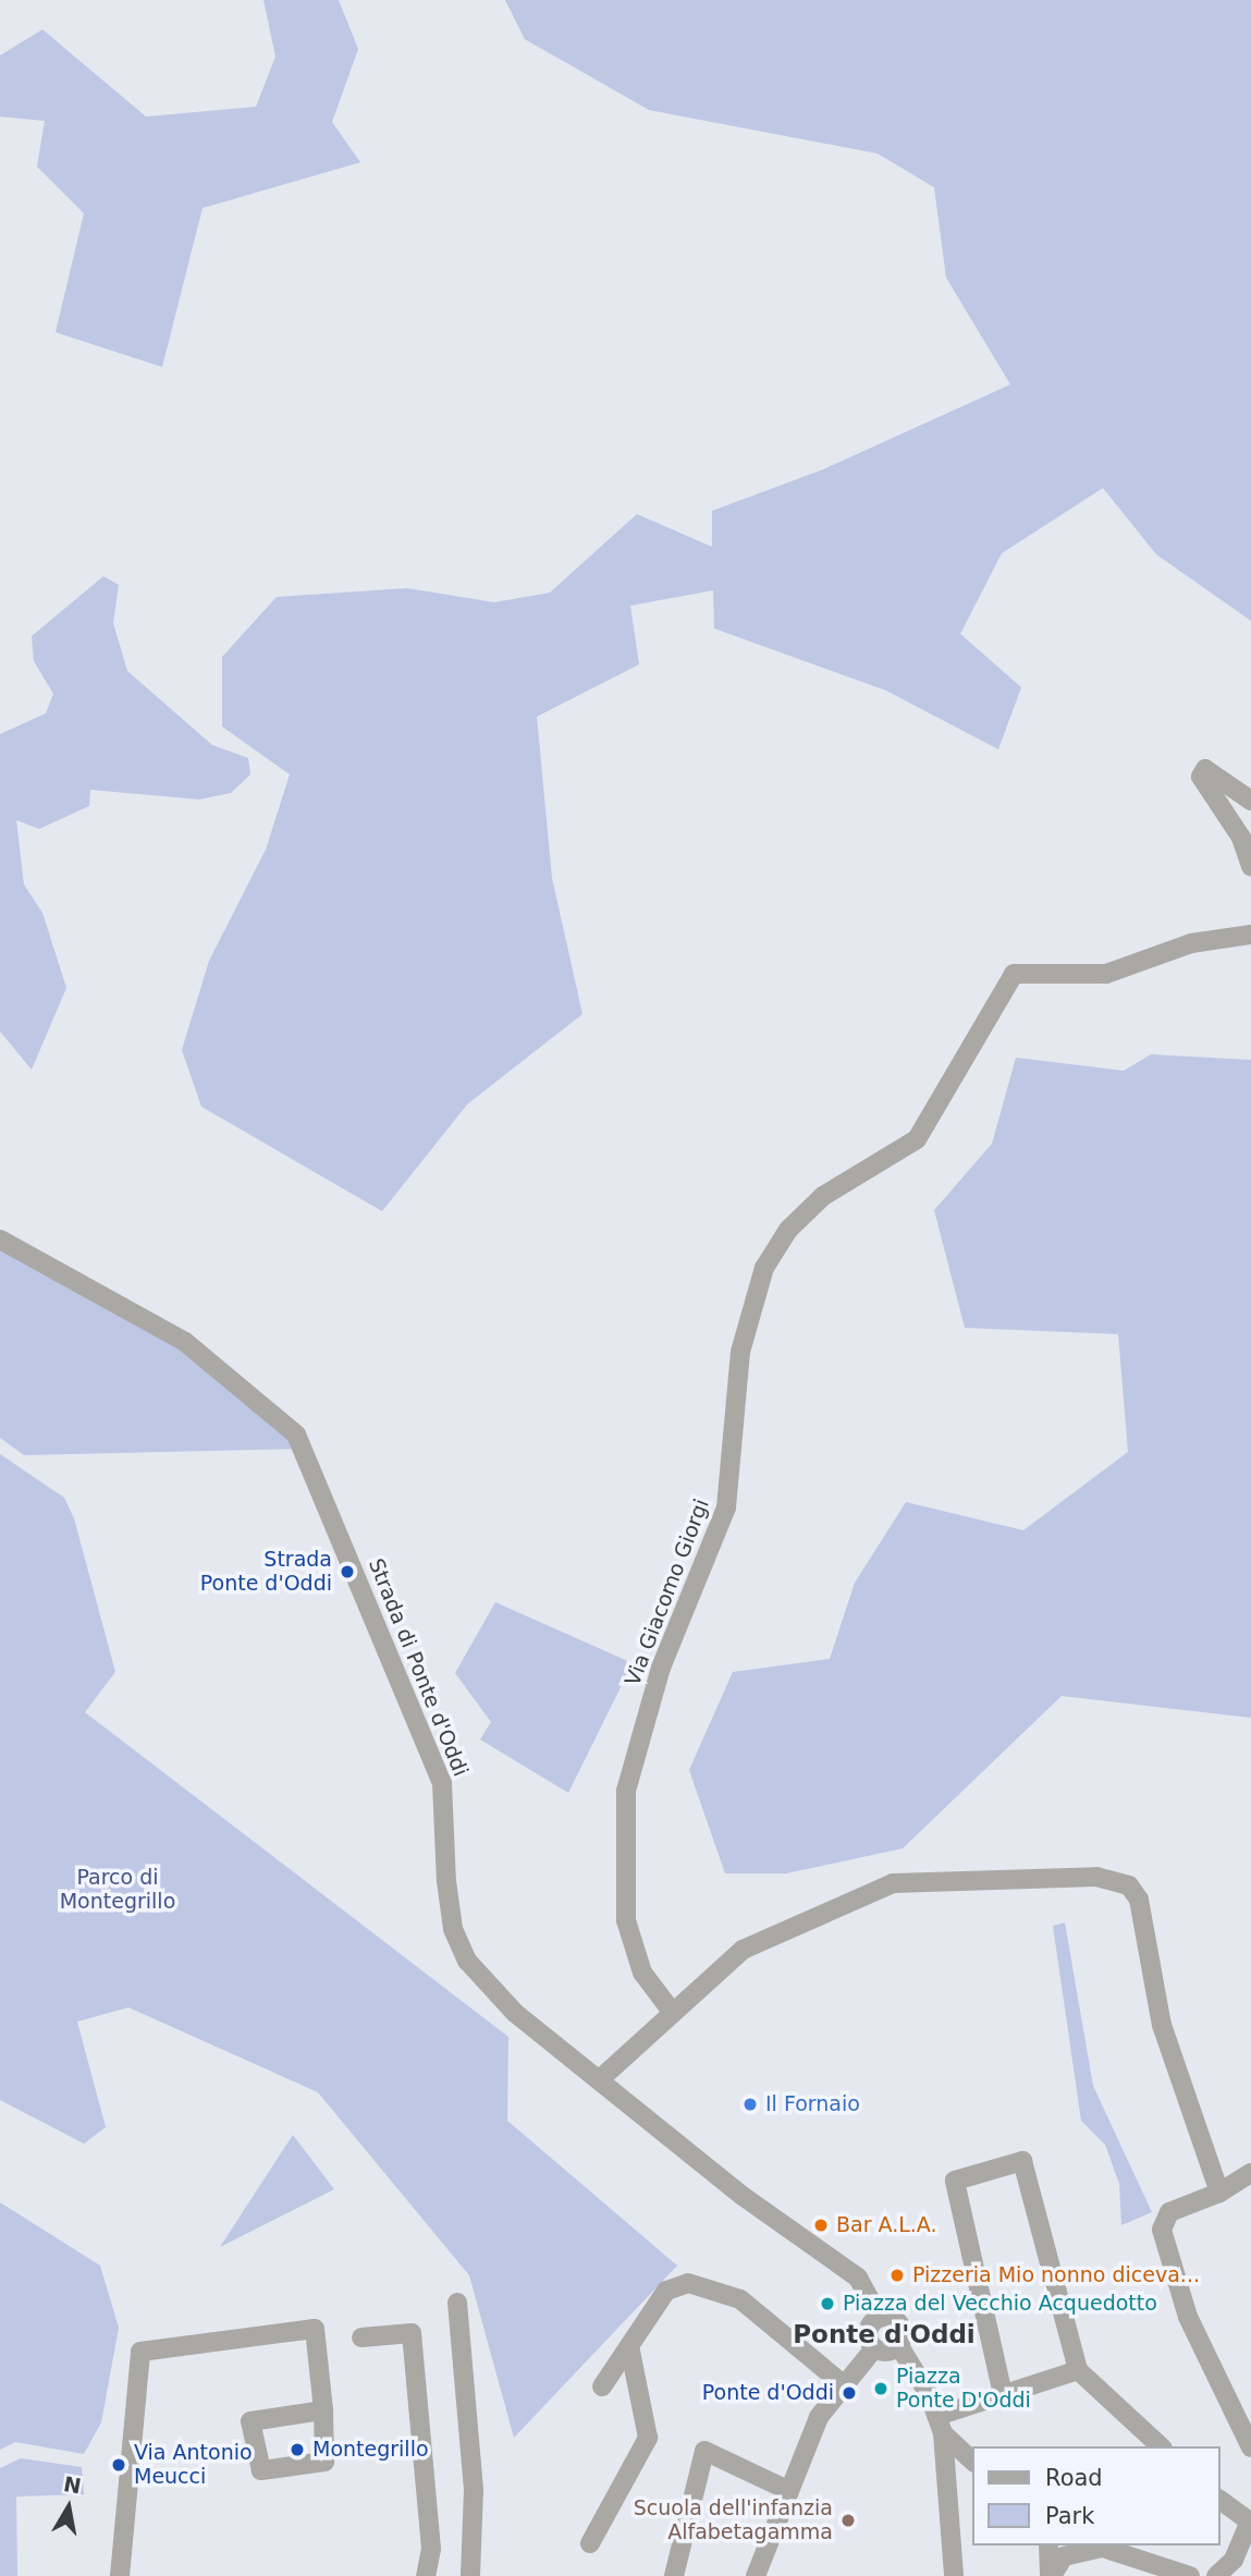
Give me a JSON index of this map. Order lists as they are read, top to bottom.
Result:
{
  "streets": {
    "street": ["Via Giacomo Giorgi", "Strada di Ponte d'Oddi"]
  },
  "districts": ["Ponte d'Oddi"],
  "parks": ["Parco di Montegrillo"],
  "places": [
    "Strada Ponte d'Oddi",
    "Il Fornaio",
    "Bar A.L.A.",
    "Pizzeria Mio nonno diceva...",
    "Piazza del Vecchio Acquedotto",
    "Piazza Ponte D'Oddi",
    "Ponte d'Oddi",
    "Montegrillo",
    "Via Antonio Meucci",
    "Scuola dell'infanzia Alfabetagamma"
  ],
  "legend": ["Road", "Park"],
  "north": "top"
}
